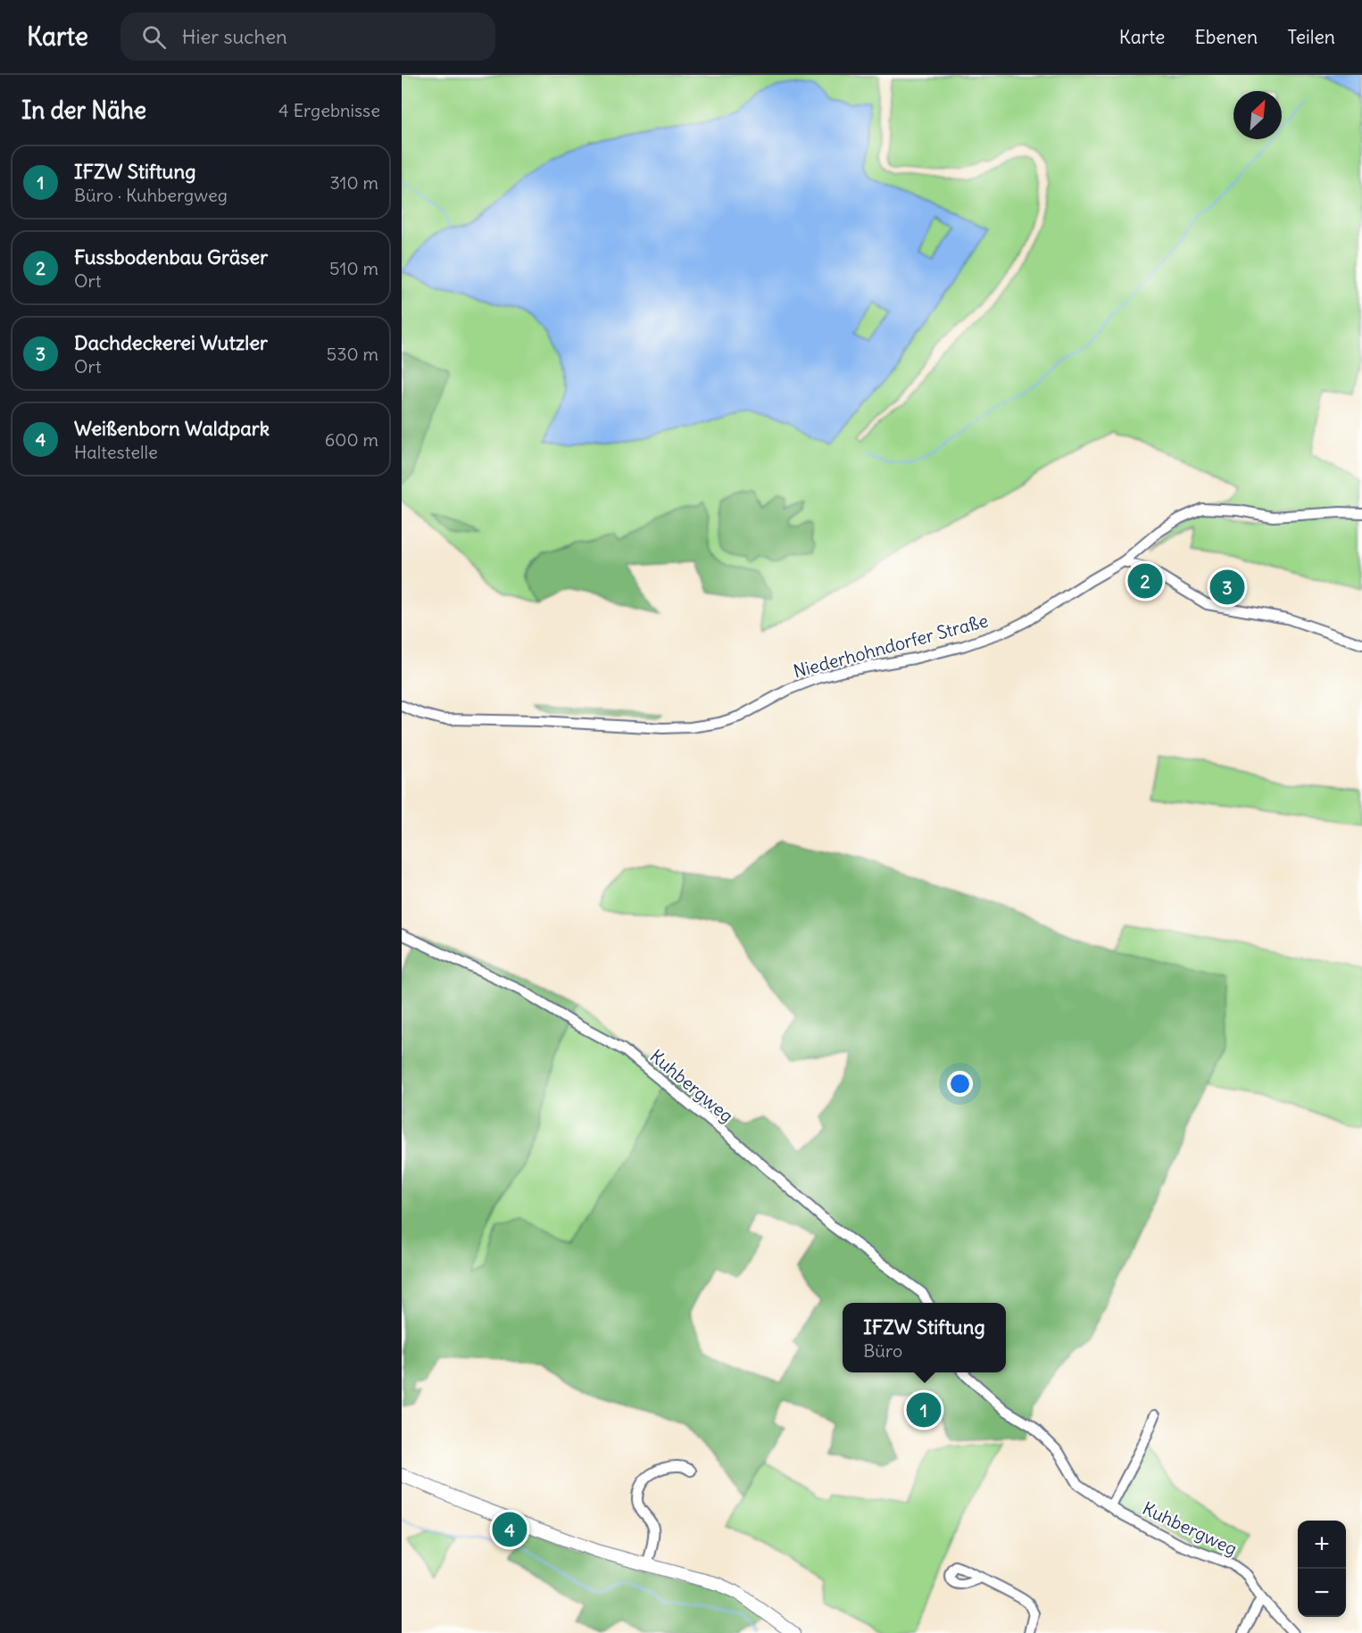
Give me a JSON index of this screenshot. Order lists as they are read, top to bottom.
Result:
{
  "streets": {
    "street": ["Niederhohndorfer Straße", "Kuhbergweg"]
  },
  "north": "top right",
  "page": {
    "header": "Karte",
    "search": "Hier suchen",
    "nav": ["Karte", "Ebenen", "Teilen"],
    "heading": ["In der Nähe", "4 Ergebnisse"],
    "list": [
      {
        "mark": "1",
        "name": "IFZW Stiftung",
        "note": "Büro · Kuhbergweg",
        "value": "310 m"
      },
      {
        "mark": "2",
        "name": "Fussbodenbau Gräser",
        "note": "Ort",
        "value": "510 m"
      },
      {
        "mark": "3",
        "name": "Dachdeckerei Wutzler",
        "note": "Ort",
        "value": "530 m"
      },
      {
        "mark": "4",
        "name": "Weißenborn Waldpark",
        "note": "Haltestelle",
        "value": "600 m"
      }
    ],
    "pins": [
      "2",
      "3",
      "1",
      "4"
    ],
    "popup": ["IFZW Stiftung", "Büro"],
    "map_buttons": ["+", "−"]
  }
}
